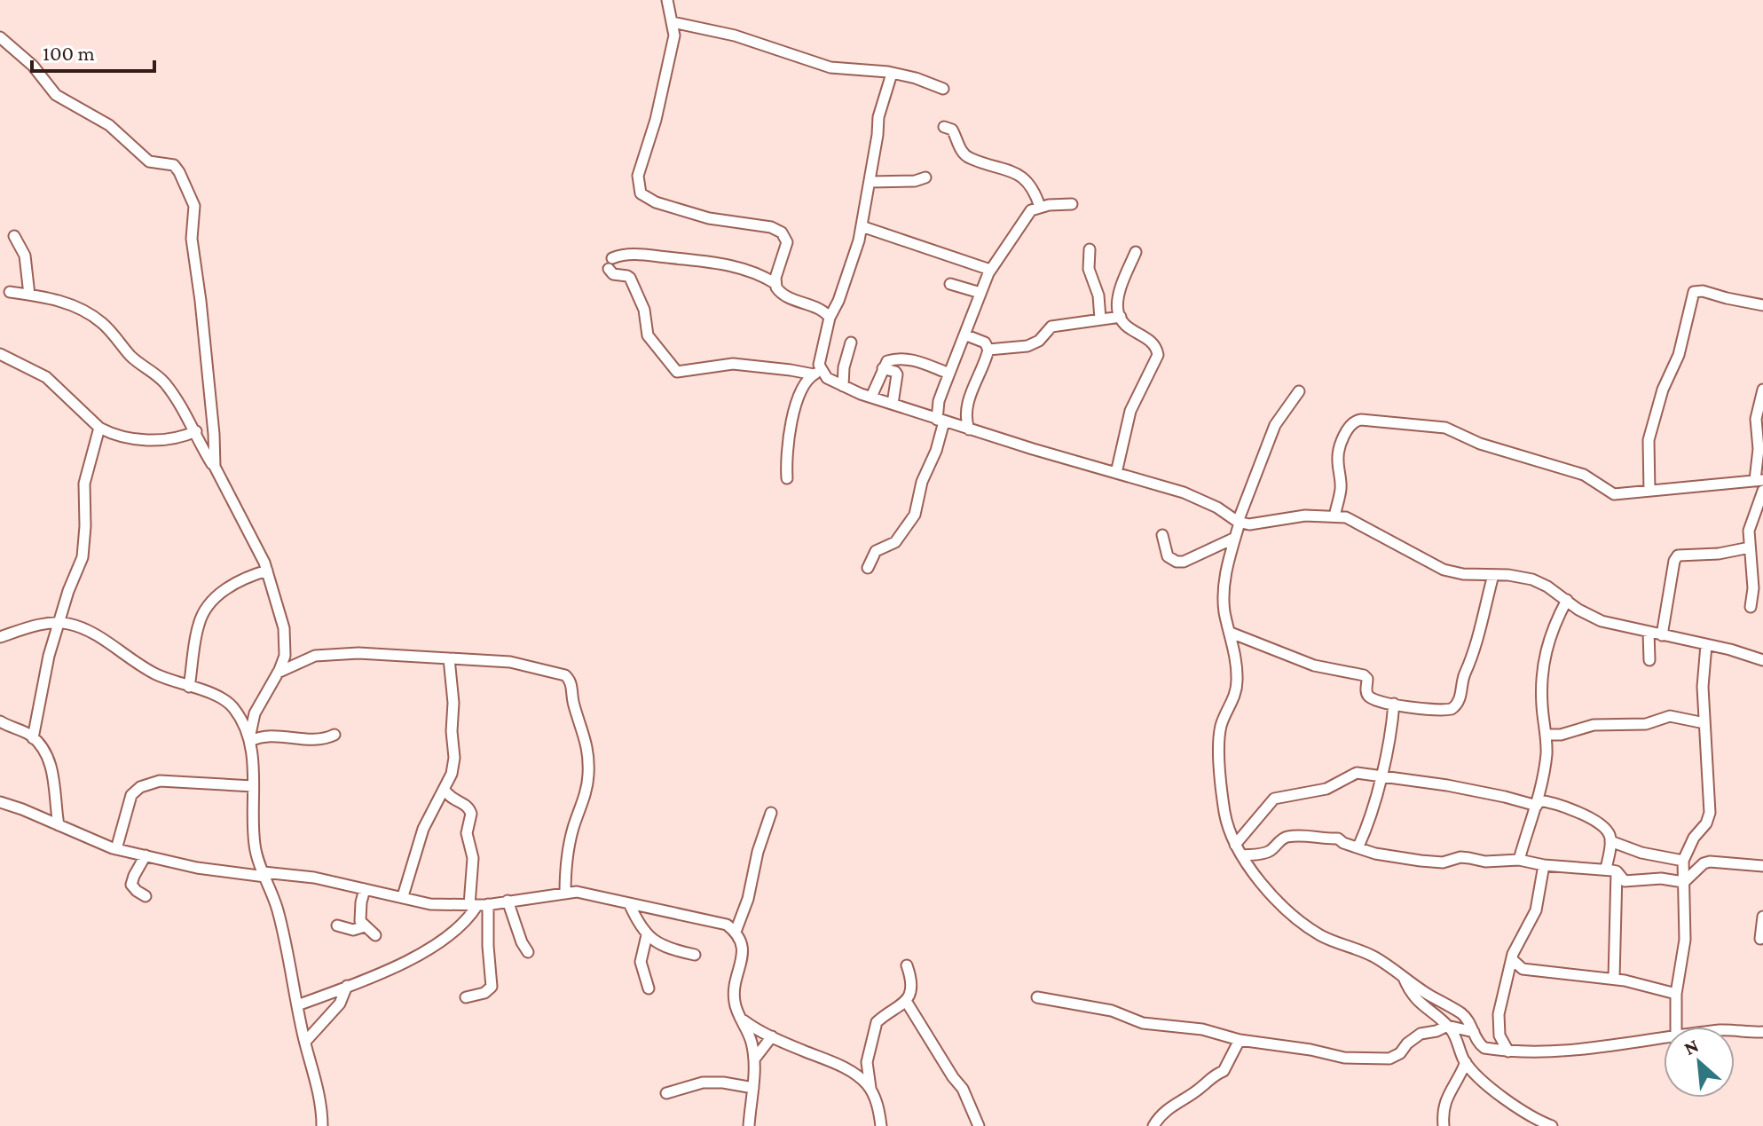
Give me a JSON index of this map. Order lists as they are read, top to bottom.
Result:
{
  "scale_bar": "100 m",
  "north": "top left"
}
